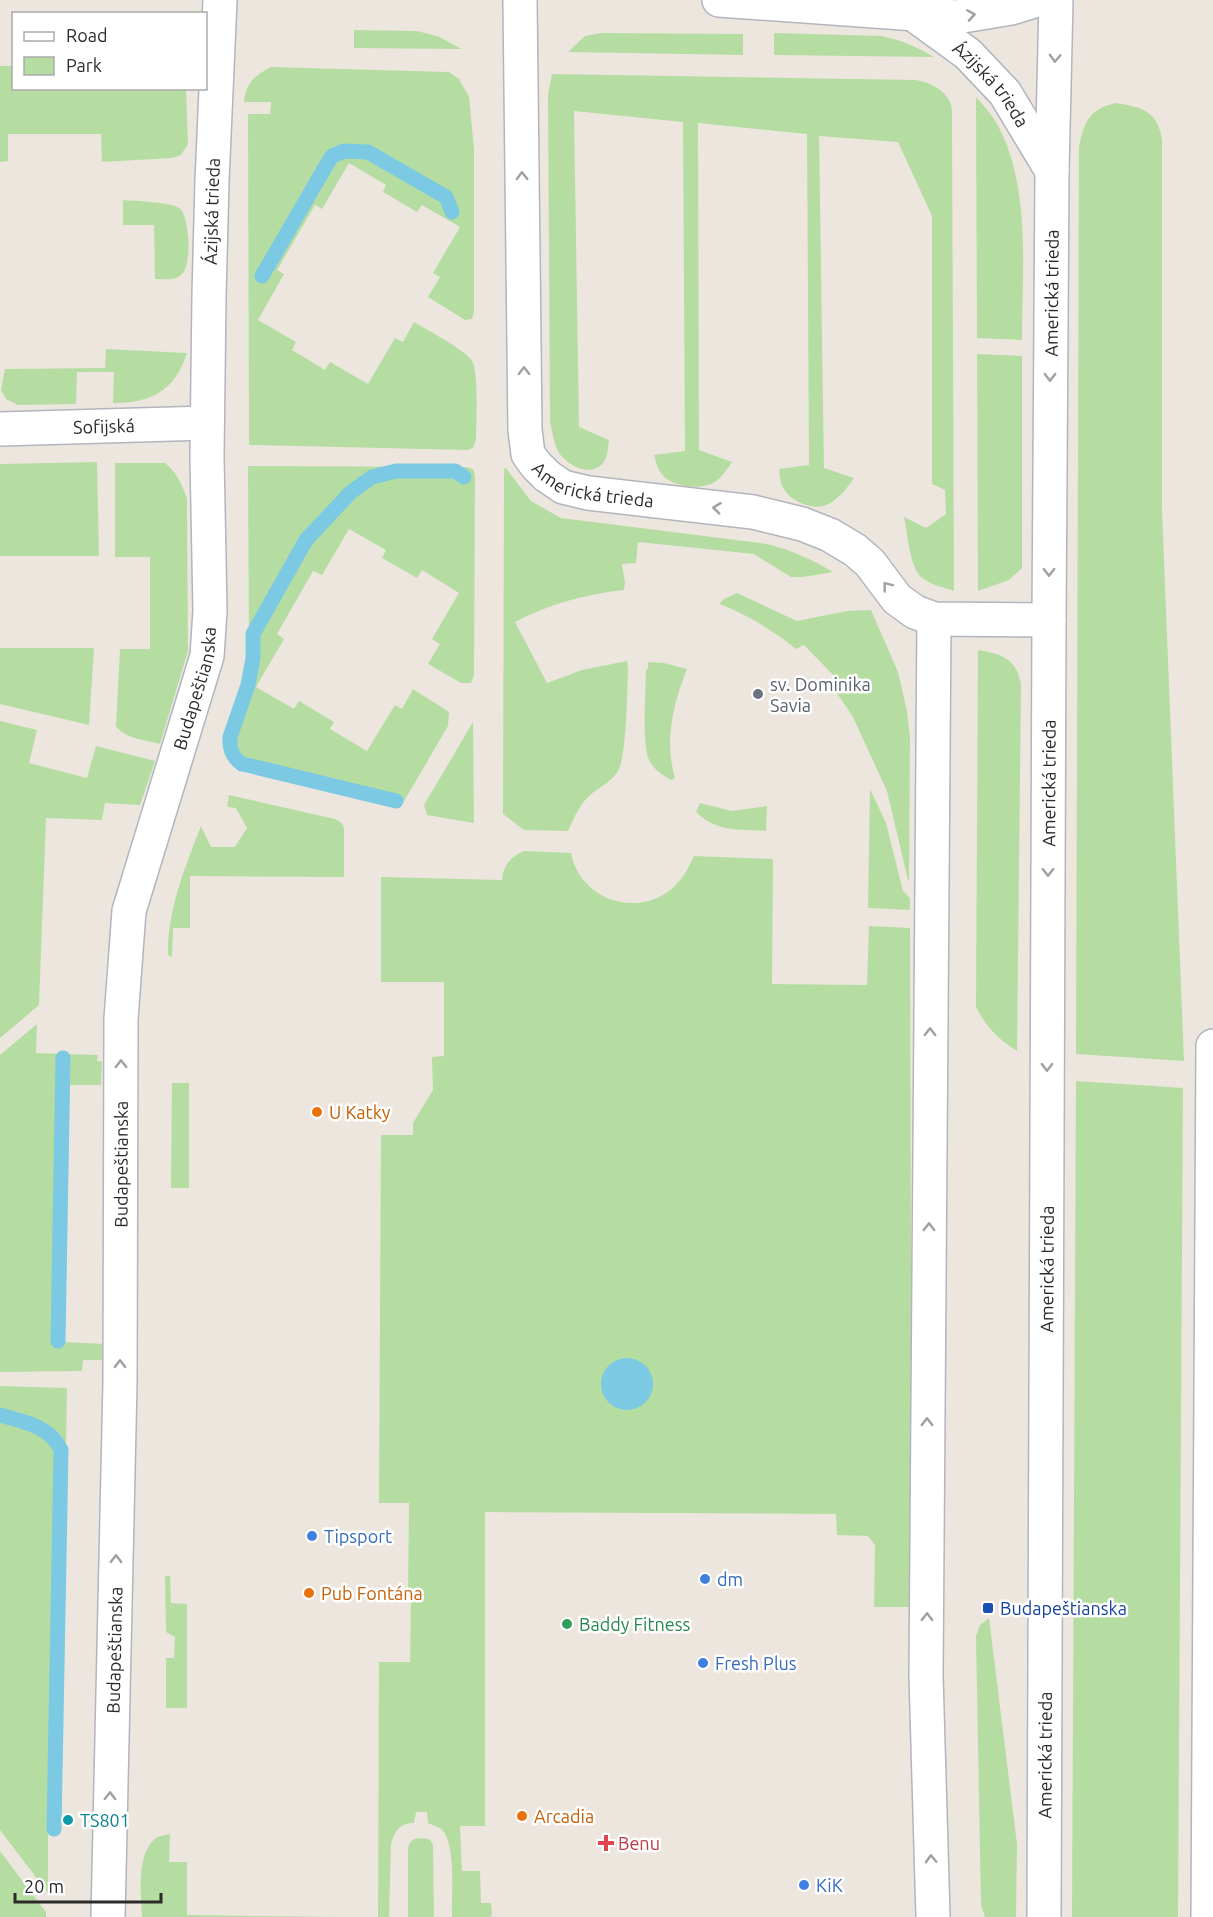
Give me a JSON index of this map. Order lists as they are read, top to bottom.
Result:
{
  "streets": {
    "street": [
      "Ázijská trieda",
      "Americká trieda",
      "Sofijská",
      "Budapeštianska"
    ]
  },
  "crossings": [
    ["Ázijská trieda", "Americká trieda"],
    ["Ázijská trieda", "Sofijská"],
    ["Ázijská trieda", "Budapeštianska"],
    ["Sofijská", "Budapeštianska"]
  ],
  "one_way": ["Budapeštianska"],
  "places": {
    "other": [
      "sv. Dominika Savia",
      "U Katky",
      "Tipsport",
      "dm",
      "Pub Fontána",
      "Baddy Fitness",
      "Fresh Plus",
      "Arcadia",
      "TS801",
      "KiK"
    ],
    "transit": ["Budapeštianska"],
    "health": ["Benu"]
  },
  "legend": ["Road", "Park"],
  "scale_bar": "20 m"
}
